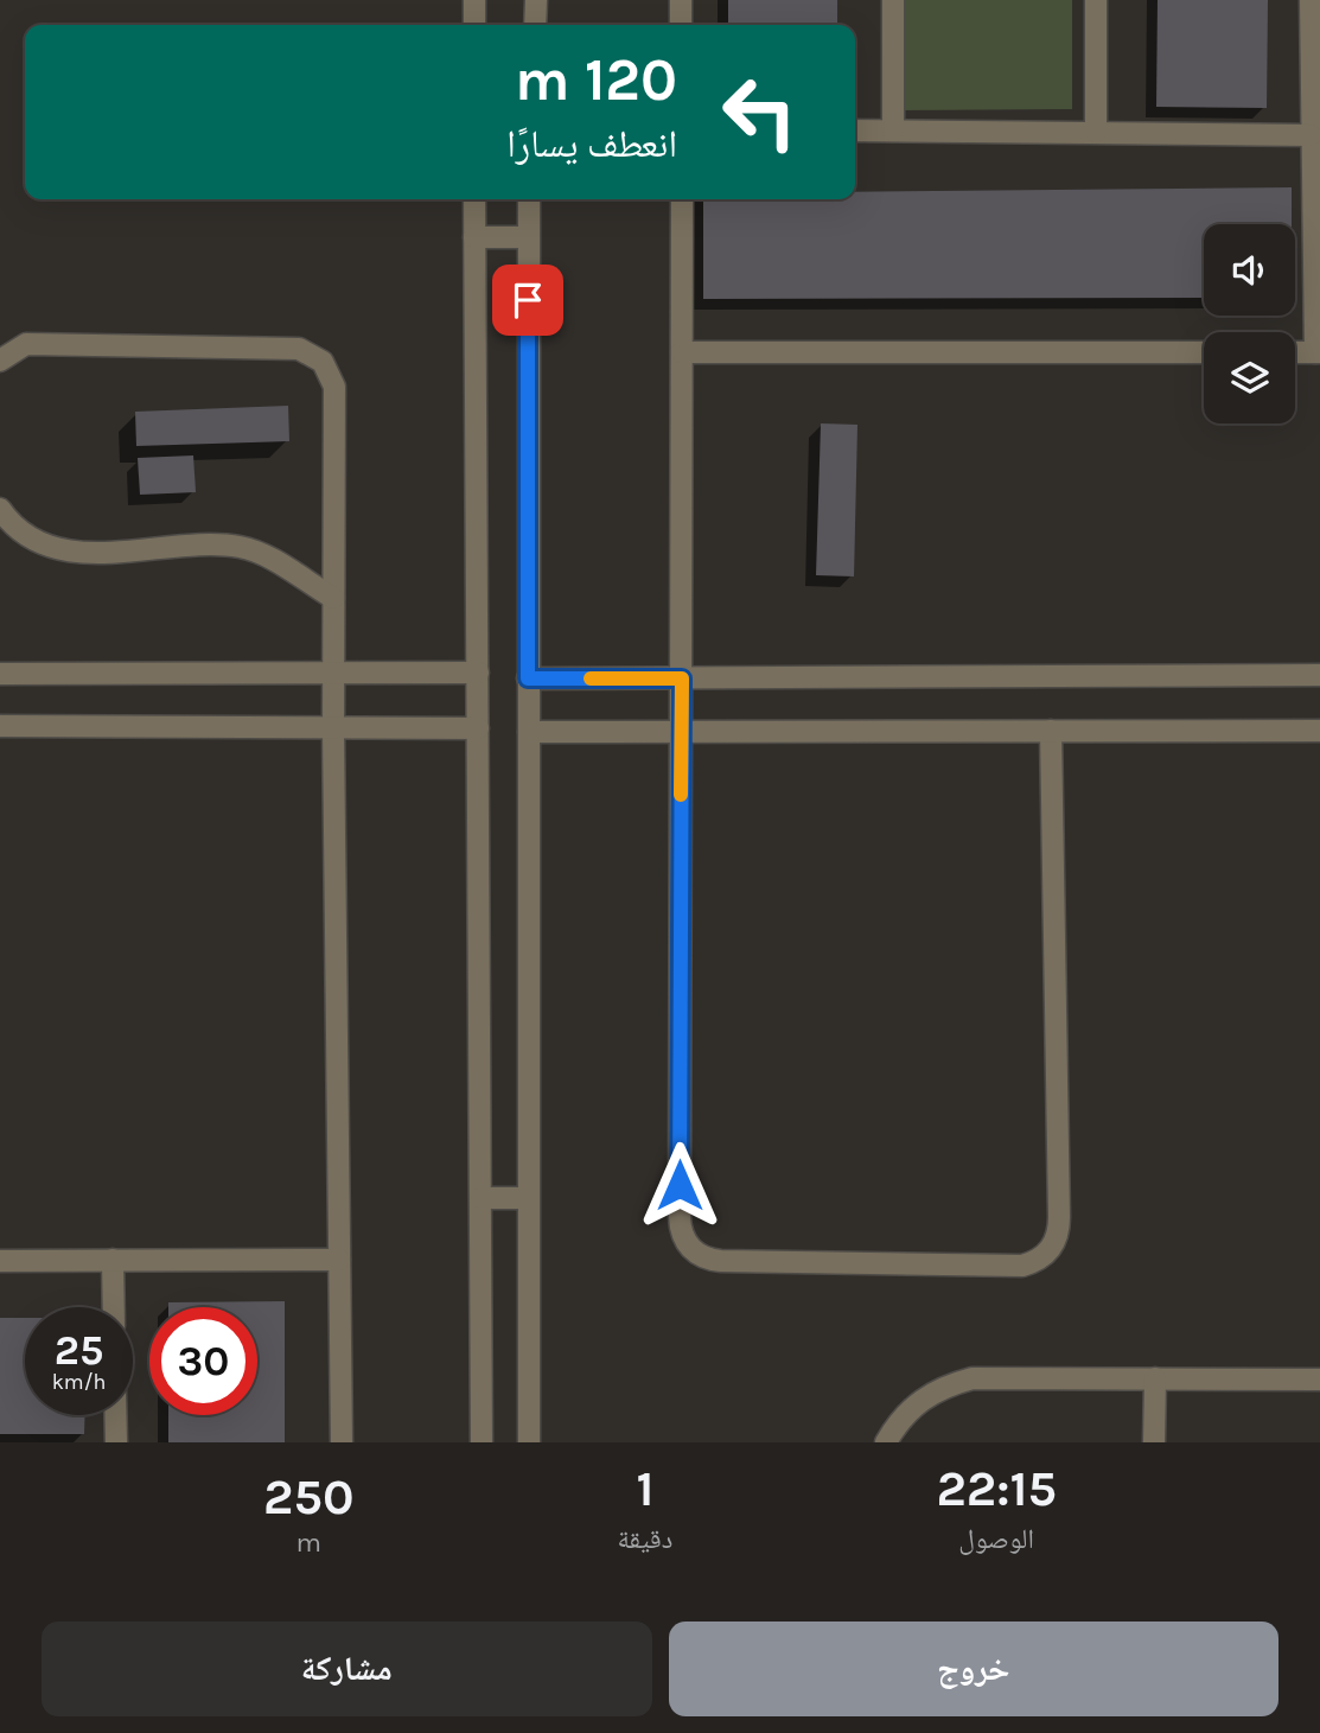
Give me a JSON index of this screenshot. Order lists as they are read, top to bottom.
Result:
{
  "page": {
    "turn": ["120 m", "انعطف يسارًا"],
    "speed": "25 km/h",
    "limit": "30",
    "eta": [
      "22:15",
      "الوصول",
      "1",
      "دقيقة",
      "250",
      "m"
    ],
    "buttons": ["خروج", "مشاركة"]
  }
}
